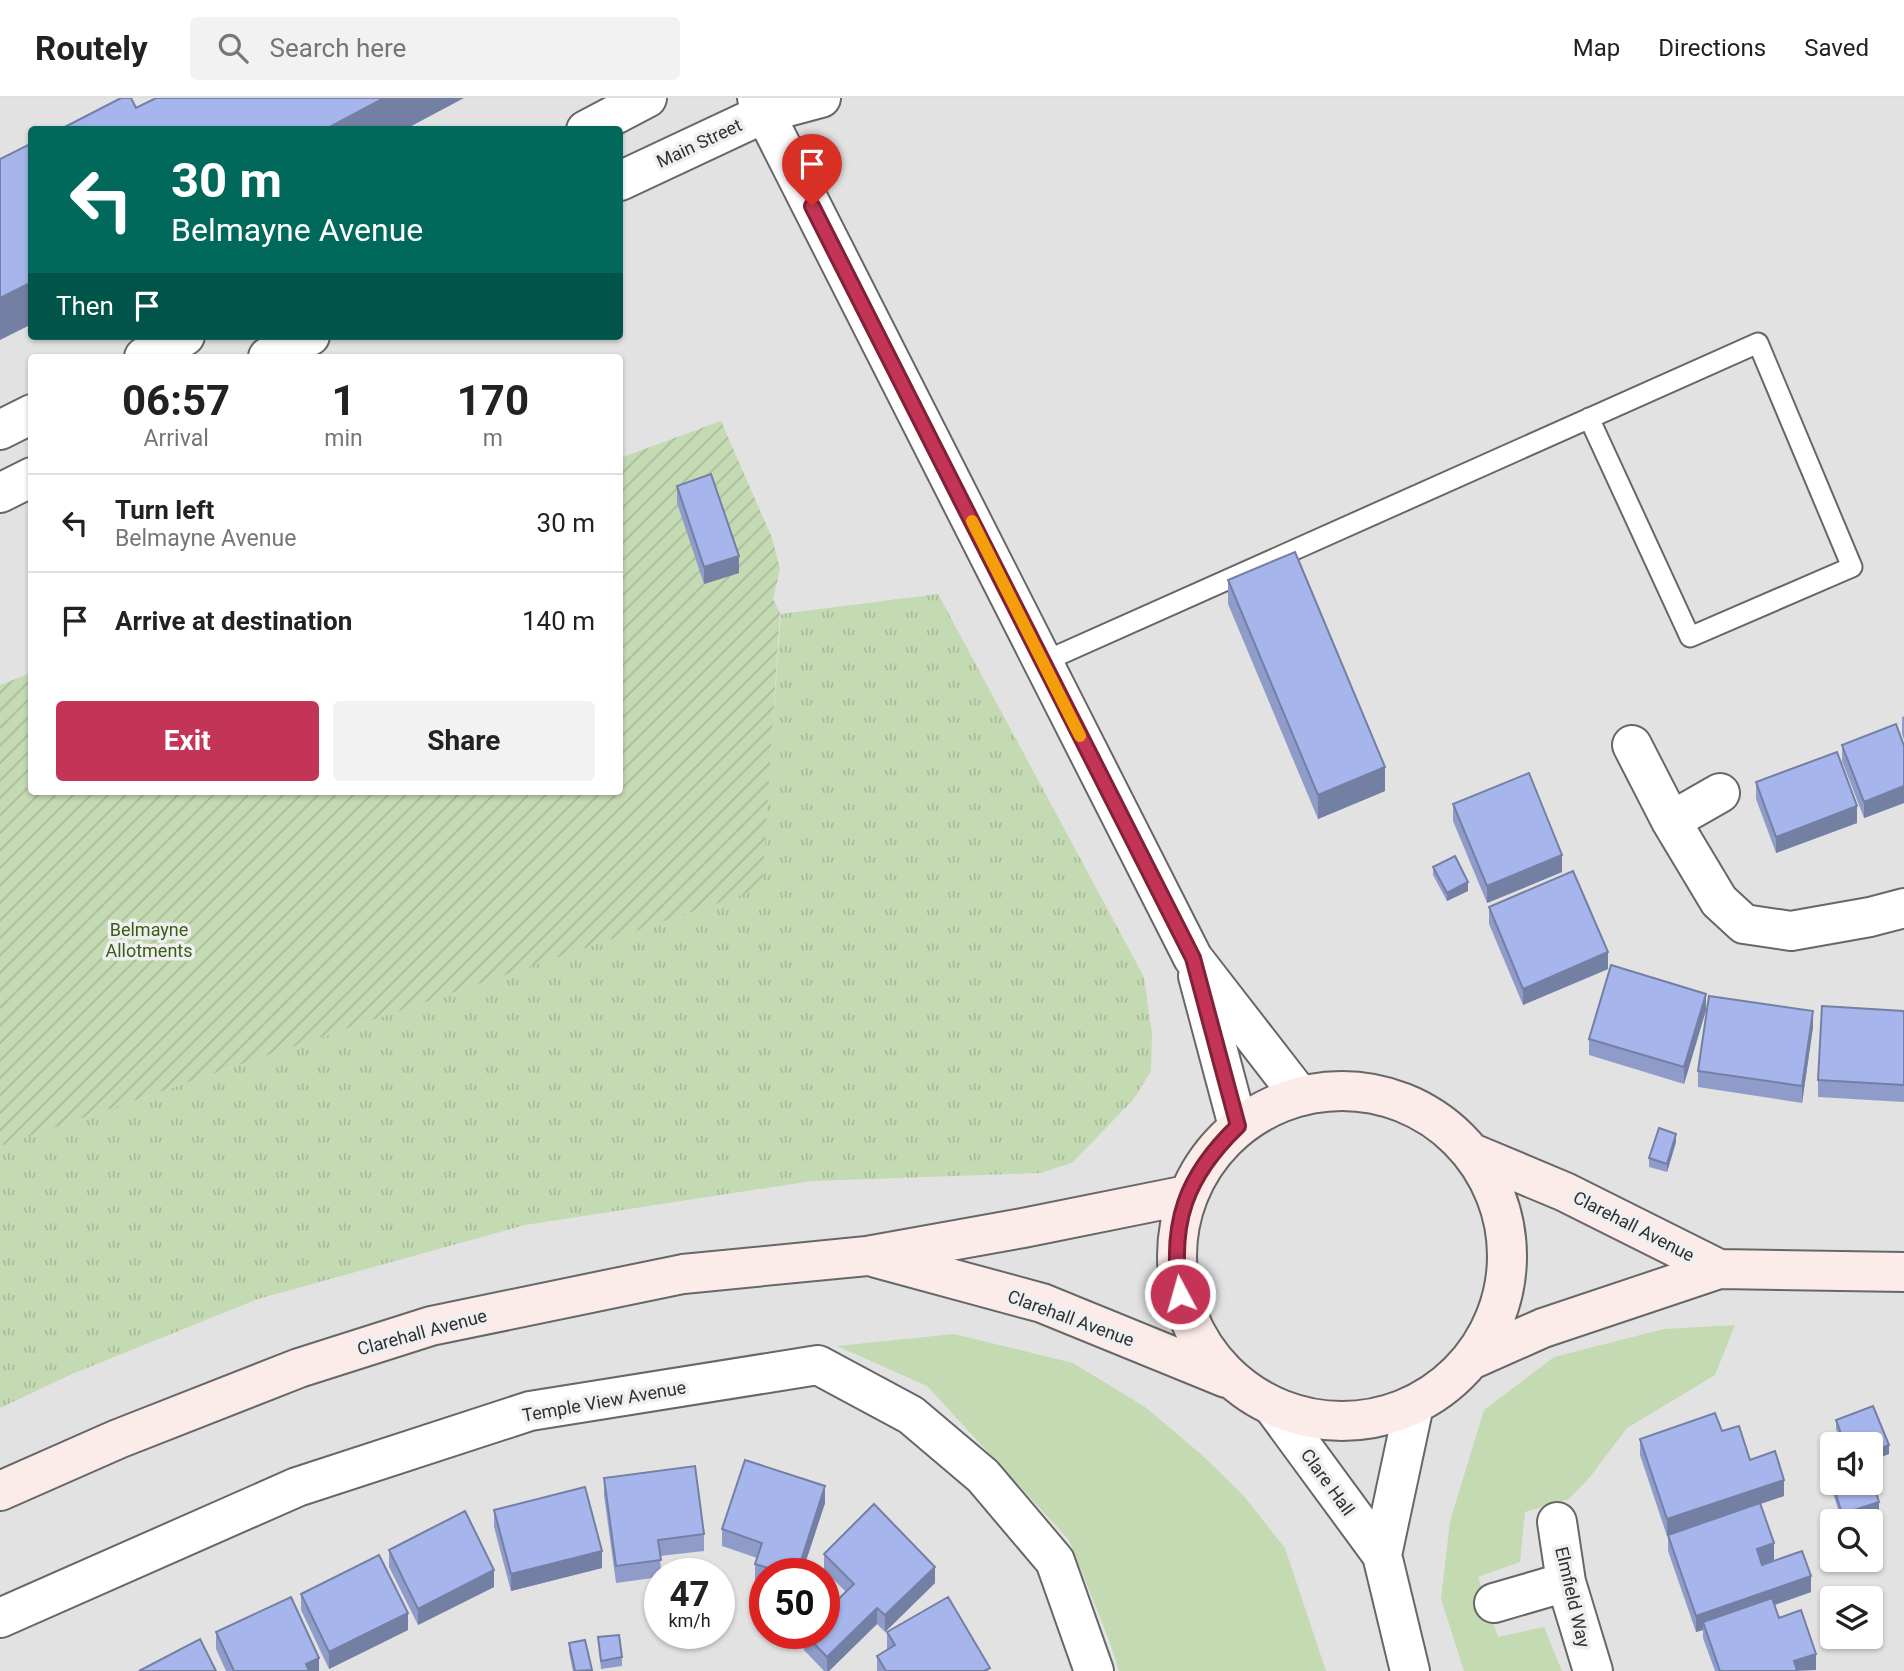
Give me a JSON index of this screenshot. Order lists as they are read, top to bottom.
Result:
{
  "streets": {
    "main road": ["Clarehall Avenue"],
    "street": [
      "Main Street",
      "Temple View Avenue",
      "Clare Hall",
      "Elmfield Way"
    ]
  },
  "parks": ["Belmayne Allotments"],
  "page": {
    "header": "Routely",
    "search": "Search here",
    "nav": ["Map", "Directions", "Saved"],
    "turn": ["30 m", "Belmayne Avenue"],
    "then": "Then",
    "eta": [
      "06:57",
      "Arrival",
      "1",
      "min",
      "170",
      "m"
    ],
    "list": [
      {
        "name": "Turn left",
        "note": "Belmayne Avenue",
        "value": "30 m"
      },
      {
        "name": "Arrive at destination",
        "value": "140 m"
      }
    ],
    "buttons": ["Exit", "Share"],
    "speed": "47 km/h",
    "limit": "50"
  }
}
